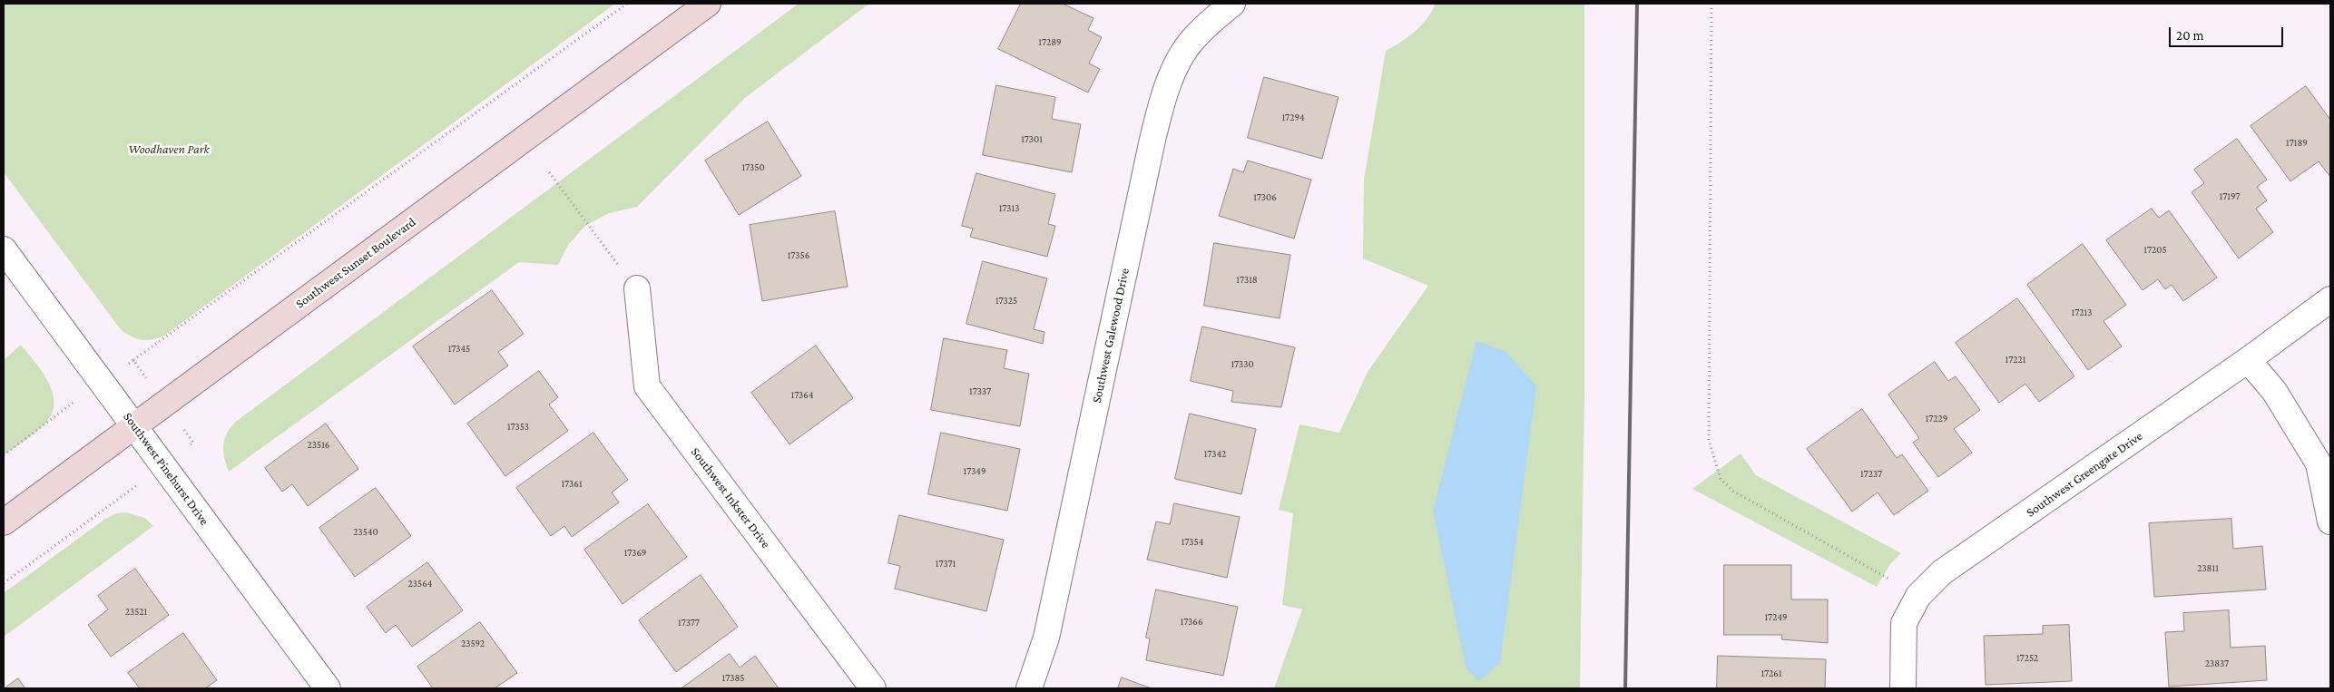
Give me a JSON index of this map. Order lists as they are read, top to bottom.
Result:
{
  "streets": {
    "main road": ["Southwest Sunset Boulevard"],
    "street": [
      "Southwest Galewood Drive",
      "Southwest Pinehurst Drive",
      "Southwest Greengate Drive",
      "Southwest Inkster Drive"
    ]
  },
  "crossings": [
    ["Southwest Sunset Boulevard", "Southwest Pinehurst Drive"]
  ],
  "parks": ["Woodhaven Park"],
  "house_numbers": [
    "17289",
    "17294",
    "17301",
    "17189",
    "17350",
    "17197",
    "17306",
    "17313",
    "17205",
    "17356",
    "17318",
    "17325",
    "17213",
    "17345",
    "17221",
    "17330",
    "17337",
    "17364",
    "17229",
    "17353",
    "23516",
    "17342",
    "17349",
    "17237",
    "17361",
    "23540",
    "17354",
    "17369",
    "17371",
    "23811",
    "23564",
    "23521",
    "17249",
    "17366",
    "17377",
    "23592",
    "17252",
    "23837",
    "17261",
    "17385"
  ],
  "scale_bar": "20 m"
}
